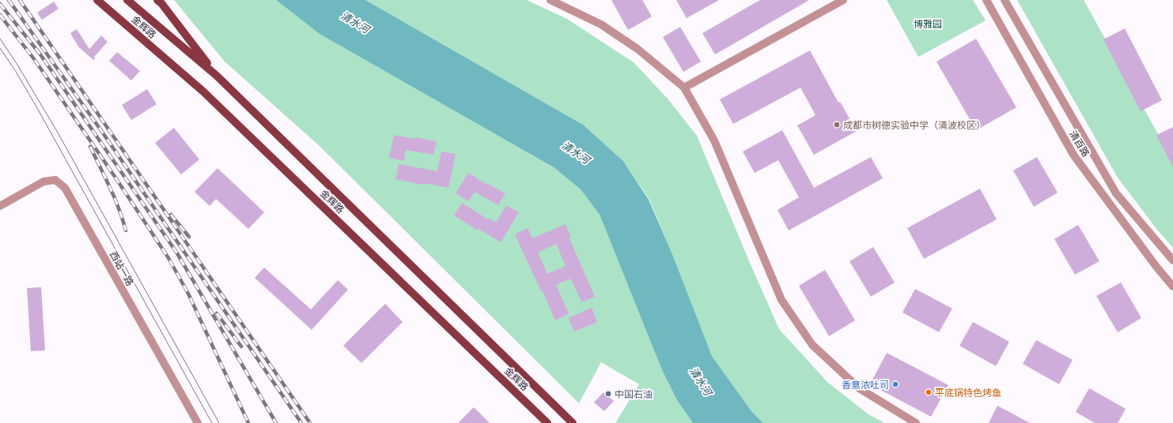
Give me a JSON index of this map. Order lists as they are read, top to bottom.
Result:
{
  "streets": {
    "main road": ["金辉路"],
    "street": ["清百路", "西站一路"]
  },
  "water": ["清水河"],
  "parks": ["博雅园"],
  "places": [
    "成都市树德实验中学（清波校区）",
    "香意浓吐司",
    "平底锅特色烤鱼",
    "中国石油"
  ]
}
